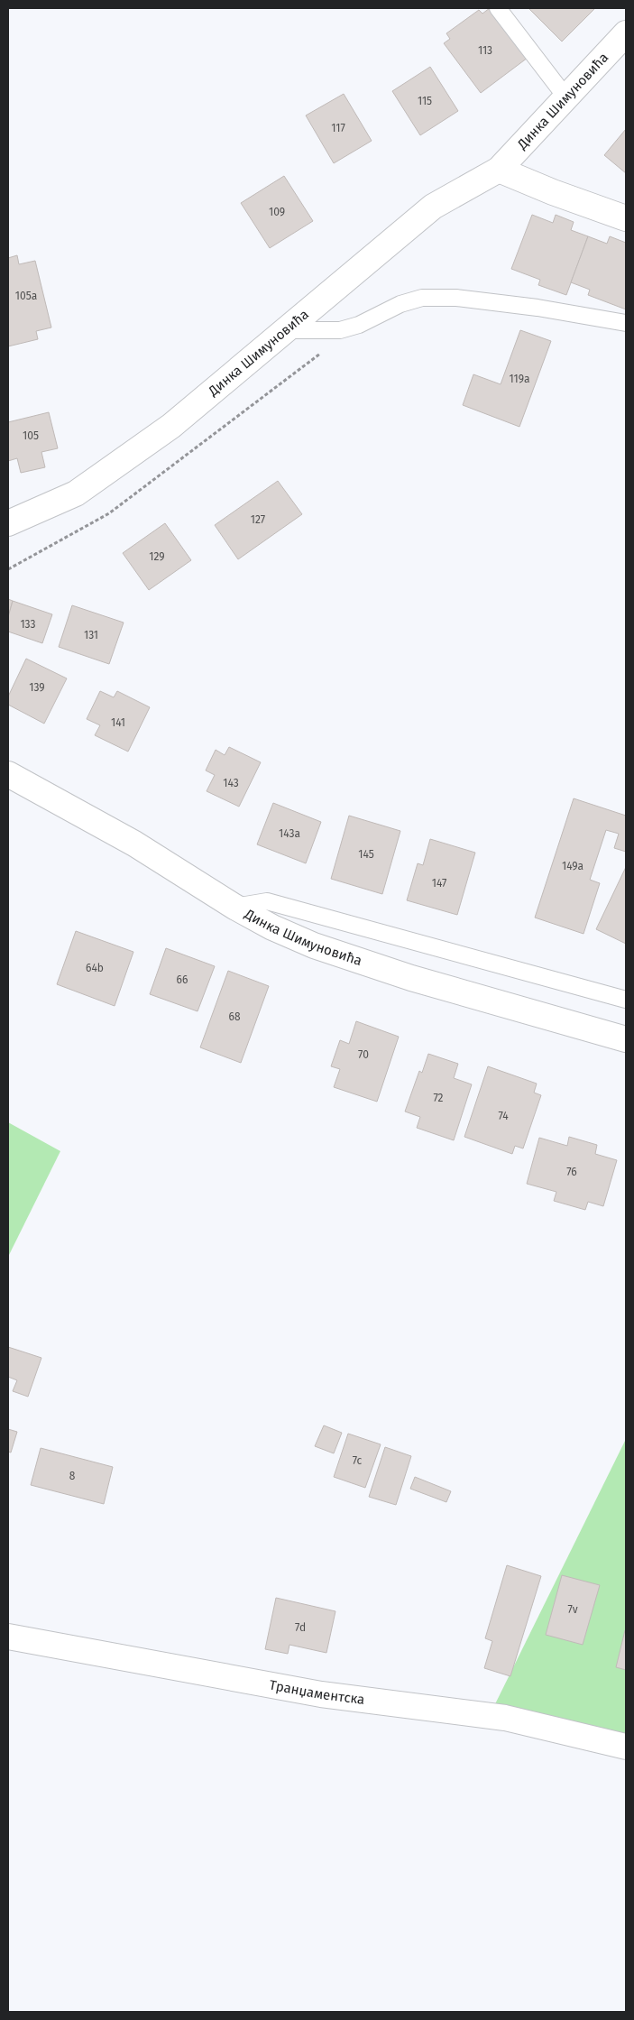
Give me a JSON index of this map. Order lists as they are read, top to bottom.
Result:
{
  "streets": {
    "street": ["Динка Шимуновића", "Транџаментска"]
  },
  "house_numbers": [
    "113",
    "115",
    "117",
    "109",
    "105a",
    "119a",
    "105",
    "127",
    "129",
    "133",
    "131",
    "139",
    "141",
    "143",
    "143a",
    "145",
    "149a",
    "147",
    "64b",
    "66",
    "68",
    "70",
    "72",
    "74",
    "76",
    "7c",
    "8",
    "7v",
    "7d"
  ]
}
